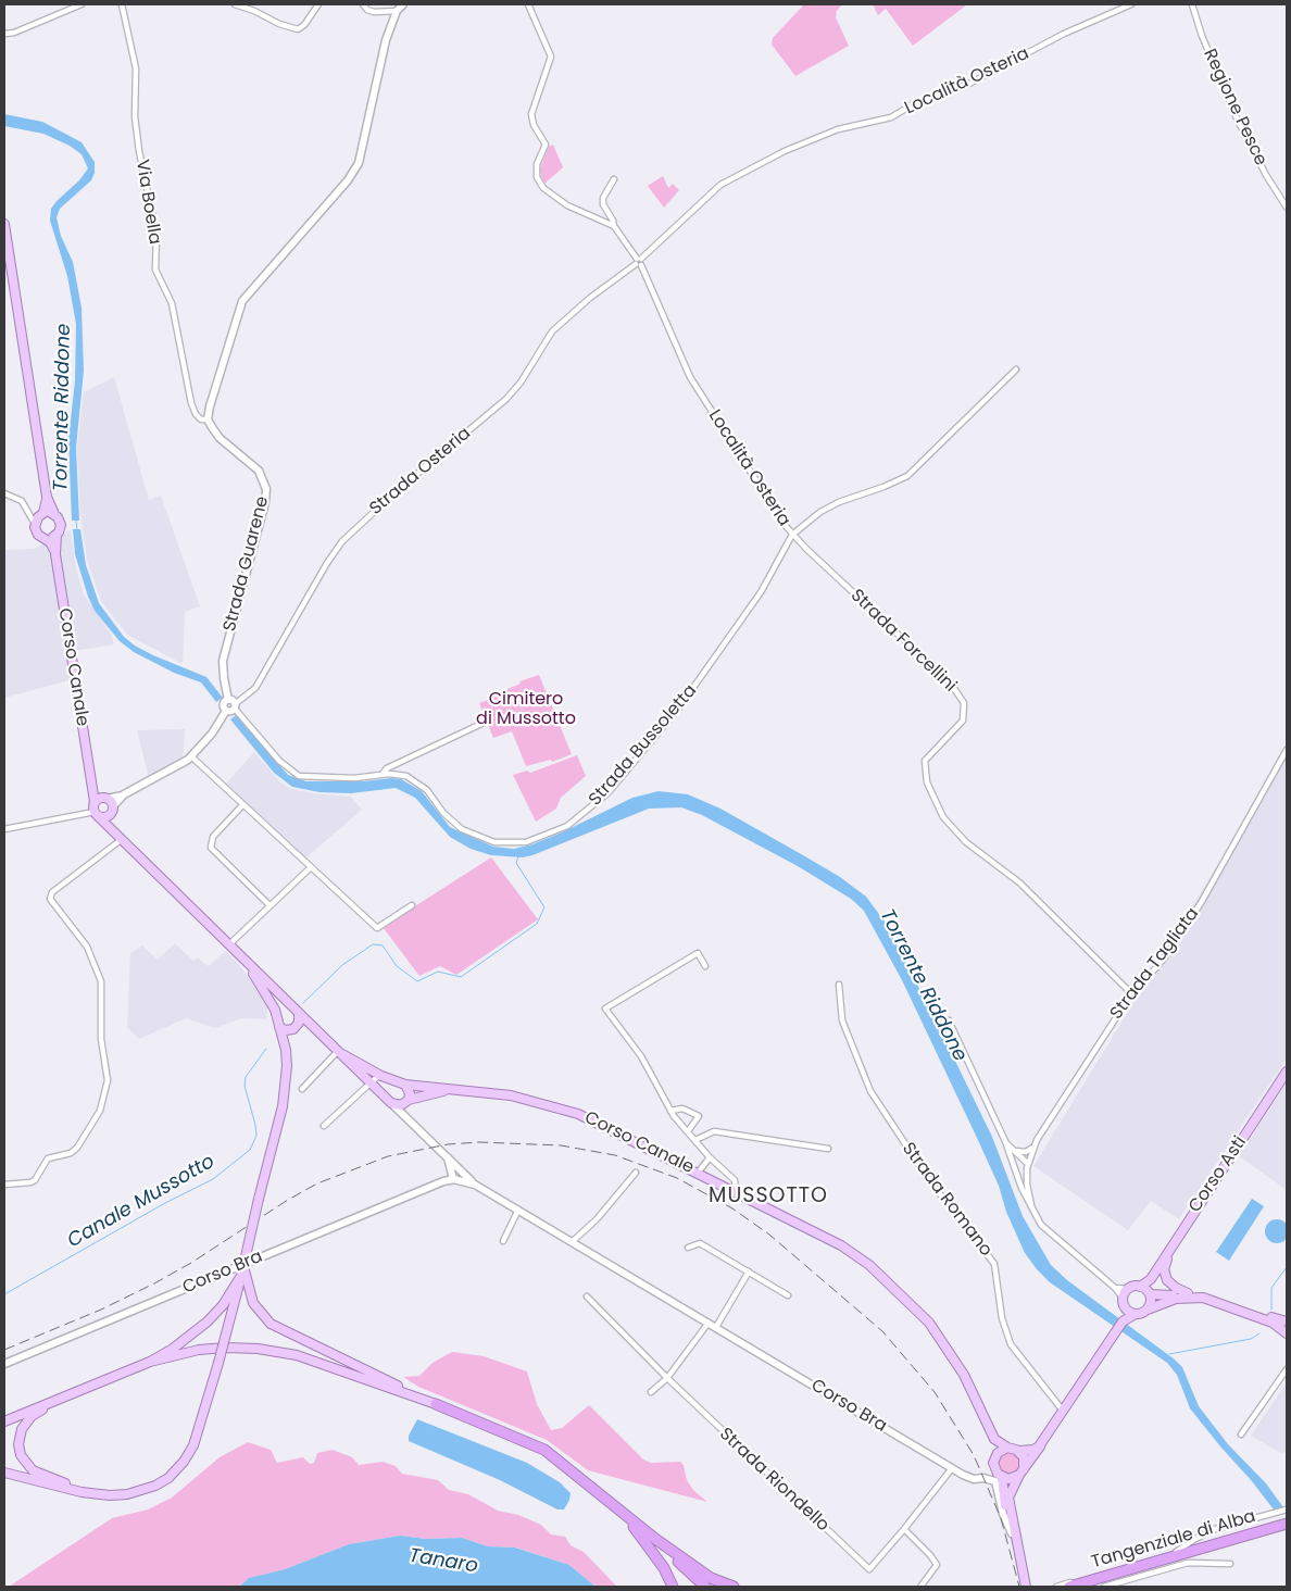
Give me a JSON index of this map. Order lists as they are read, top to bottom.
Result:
{
  "streets": {
    "highway": ["Tangenziale di Alba"],
    "main road": ["Corso Canale", "Corso Asti"],
    "street": [
      "Località Osteria",
      "Regione Pesce",
      "Via Boella",
      "Strada Osteria",
      "Strada Guarene",
      "Strada Forcellini",
      "Strada Bussoletta",
      "Strada Tagliata",
      "Strada Romano",
      "Corso Bra",
      "Strada Riondello"
    ]
  },
  "crossings": [
    ["Località Osteria", "Strada Osteria"],
    ["Località Osteria", "Strada Forcellini"],
    ["Località Osteria", "Strada Bussoletta"],
    ["Via Boella", "Strada Guarene"],
    ["Strada Osteria", "Strada Guarene"],
    ["Strada Osteria", "Strada Bussoletta"],
    ["Strada Guarene", "Strada Bussoletta"],
    ["Strada Forcellini", "Strada Bussoletta"],
    ["Strada Forcellini", "Strada Tagliata"],
    ["Corso Bra", "Strada Riondello"]
  ],
  "districts": ["MUSSOTTO"],
  "water": ["Torrente Riddone", "Canale Mussotto", "Tanaro"],
  "parks": ["Cimitero di Mussotto"]
}
